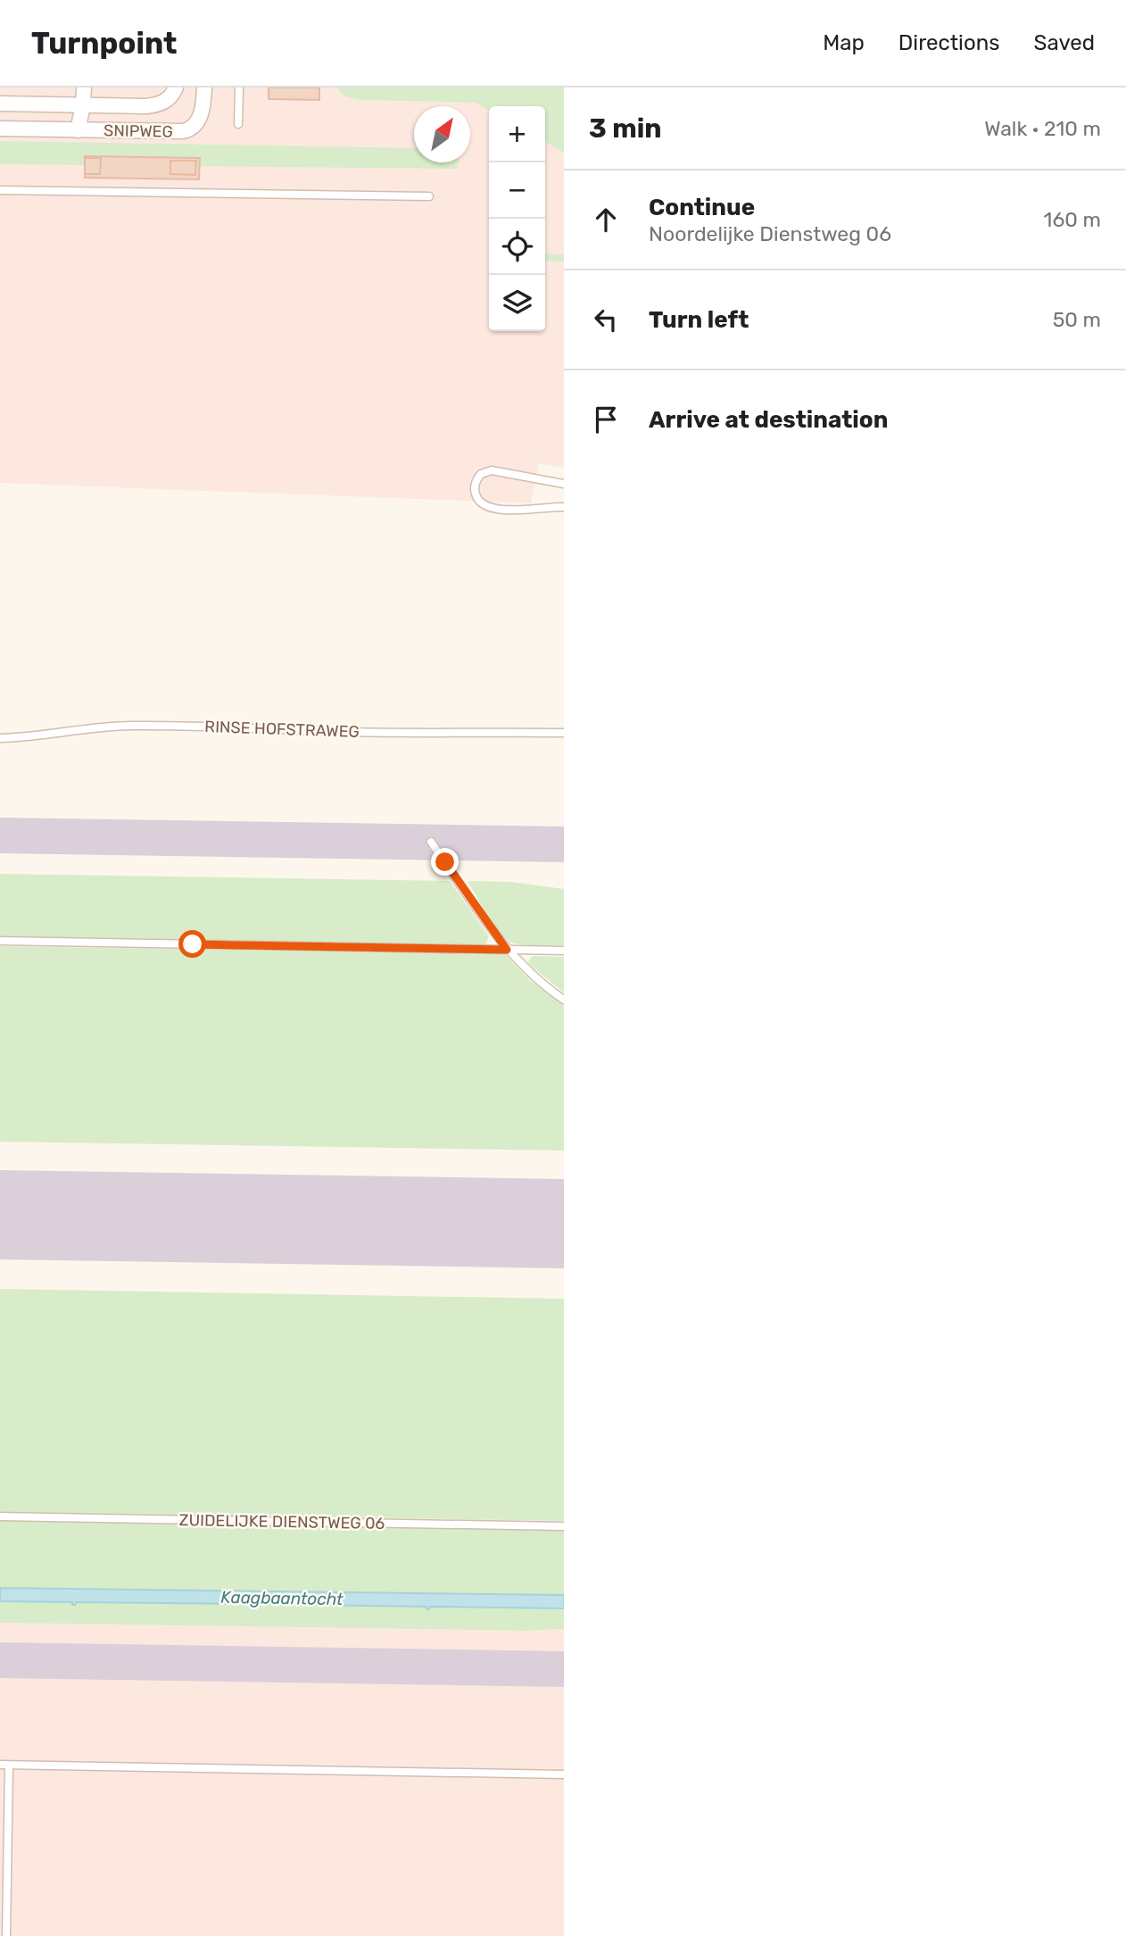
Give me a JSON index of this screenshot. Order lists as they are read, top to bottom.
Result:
{
  "streets": {
    "street": ["SNIPWEG"],
    "lane": ["RINSE HOFSTRAWEG", "ZUIDELIJKE DIENSTWEG 06"]
  },
  "water": ["Kaagbaantocht"],
  "north": "top right",
  "page": {
    "header": "Turnpoint",
    "nav": ["Map", "Directions", "Saved"],
    "heading": ["3 min", "Walk · 210 m"],
    "map_buttons": ["+", "−"],
    "list": [
      ["Continue", "Noordelijke Dienstweg 06", "160 m"],
      ["Turn left", "50 m"],
      "Arrive at destination"
    ]
  }
}
